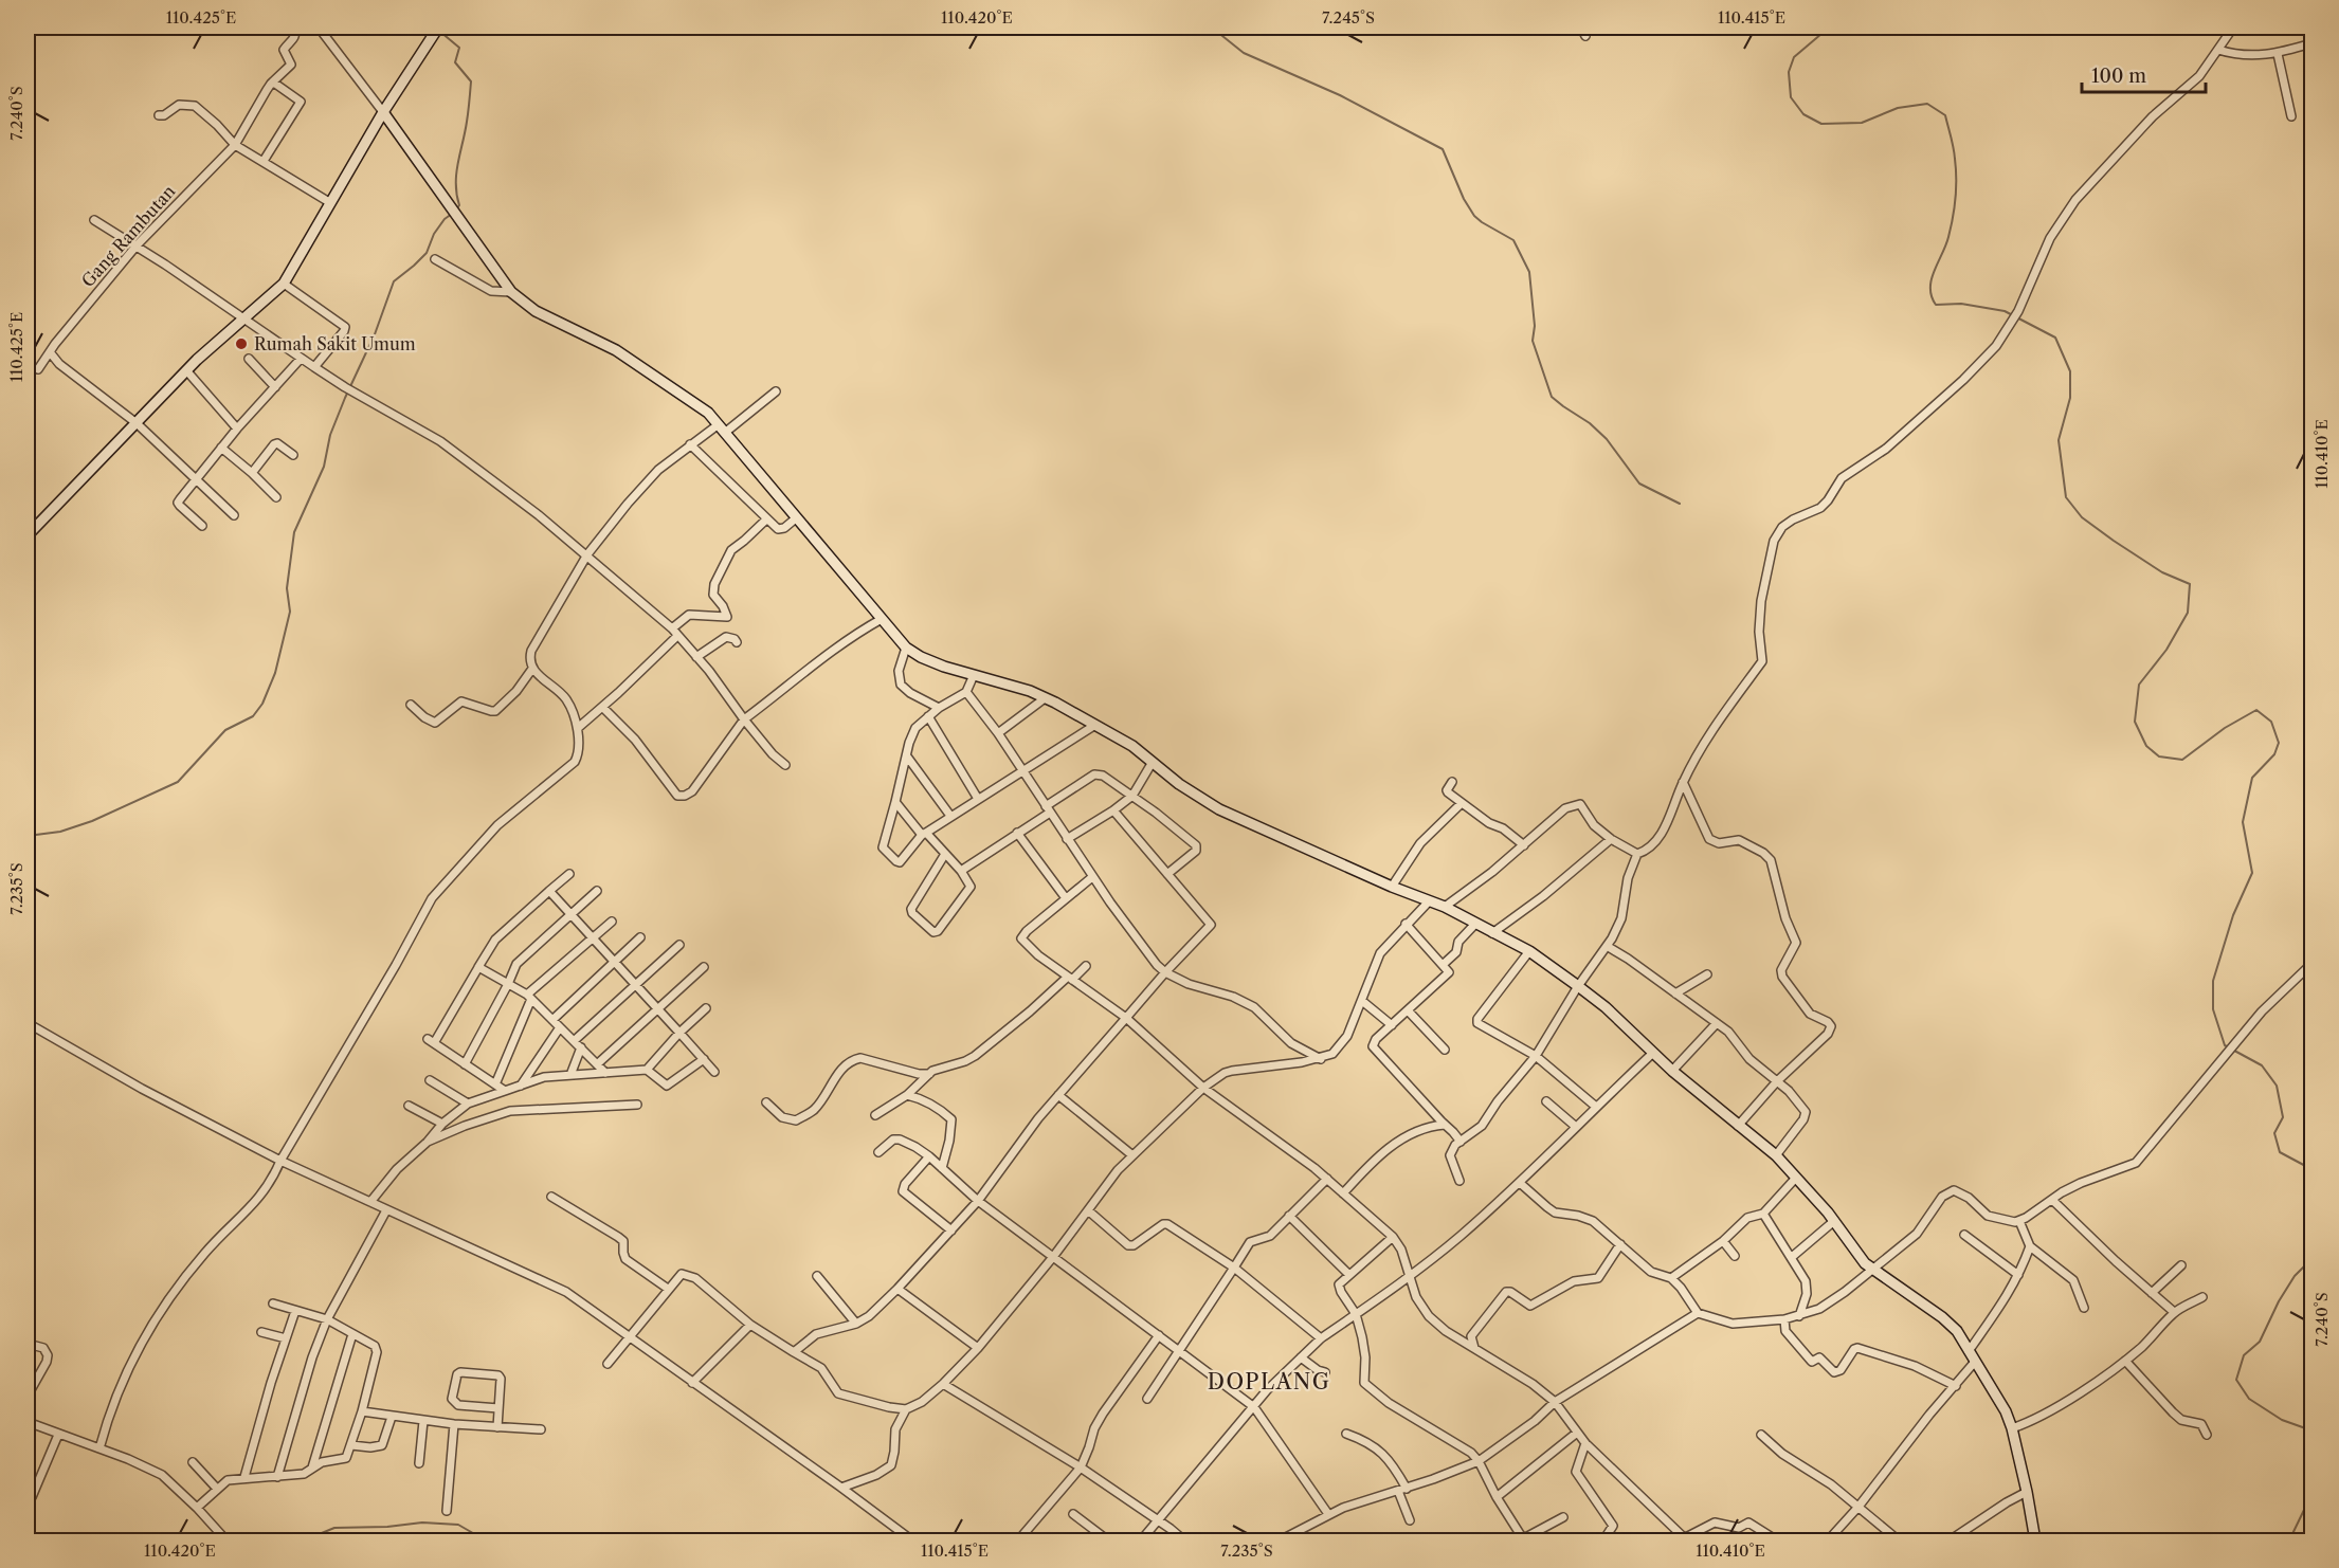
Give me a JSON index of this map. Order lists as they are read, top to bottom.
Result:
{
  "streets": {
    "street": ["Gang Rambutan"]
  },
  "districts": ["DOPLANG"],
  "places": ["Rumah Sakit Umum"],
  "scale_bar": "100 m",
  "coordinates": [
    "110.425°E",
    "110.420°E",
    "7.245°S",
    "110.415°E",
    "7.240°S",
    "110.410°E",
    "7.235°S"
  ]
}
